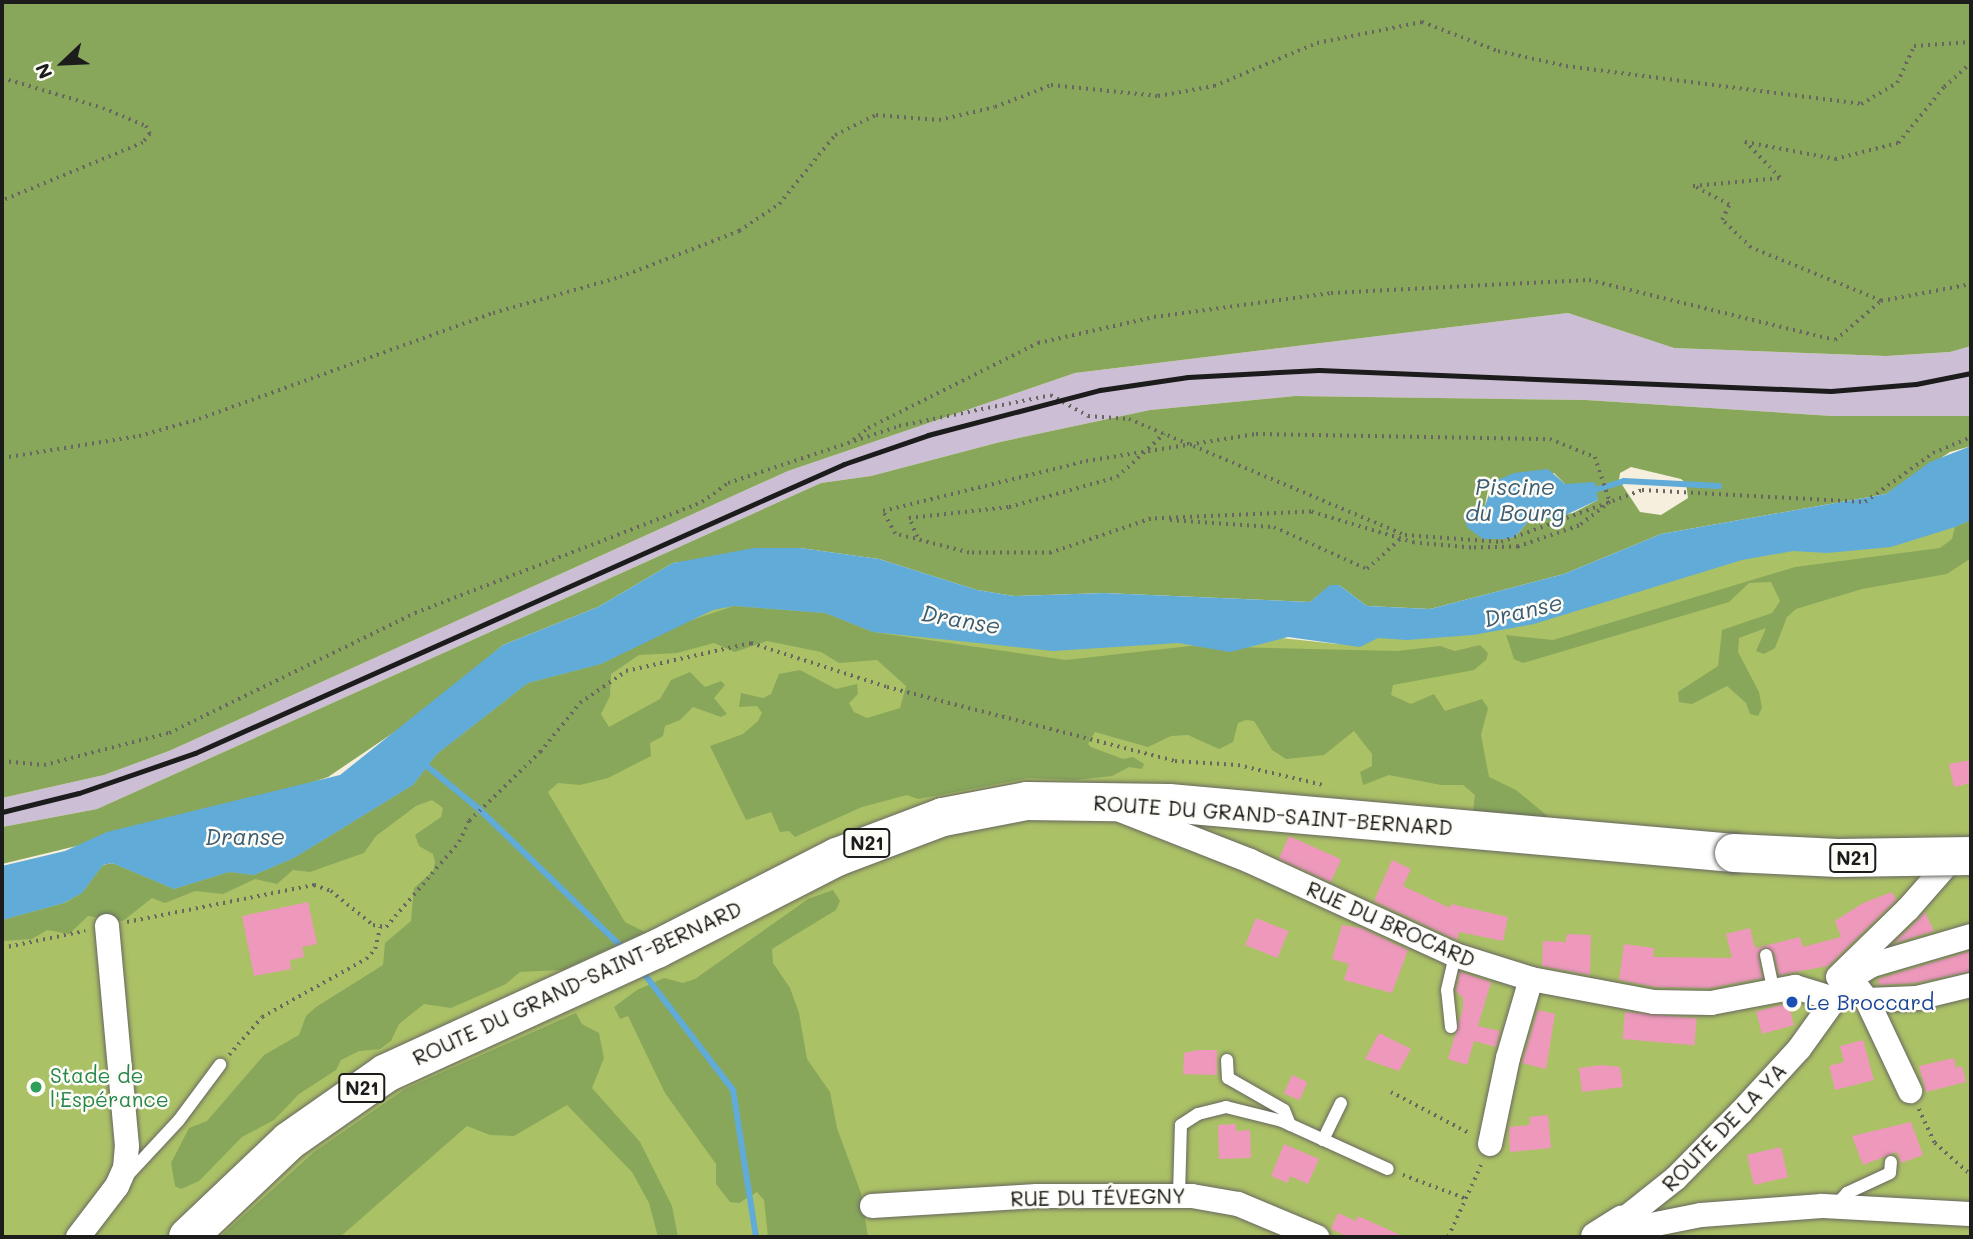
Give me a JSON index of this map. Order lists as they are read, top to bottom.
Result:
{
  "streets": {
    "main road": ["ROUTE DU GRAND-SAINT-BERNARD", "N21"],
    "street": ["RUE DU BROCARD", "ROUTE DE LA YA", "RUE DU TÉVEGNY"]
  },
  "crossings": [
    ["ROUTE DU GRAND-SAINT-BERNARD", "RUE DU BROCARD"],
    ["RUE DU BROCARD", "ROUTE DE LA YA"]
  ],
  "water": ["Piscine du Bourg", "Dranse"],
  "places": ["Le Broccard", "Stade de l'Espérance"],
  "north": "bottom left"
}
